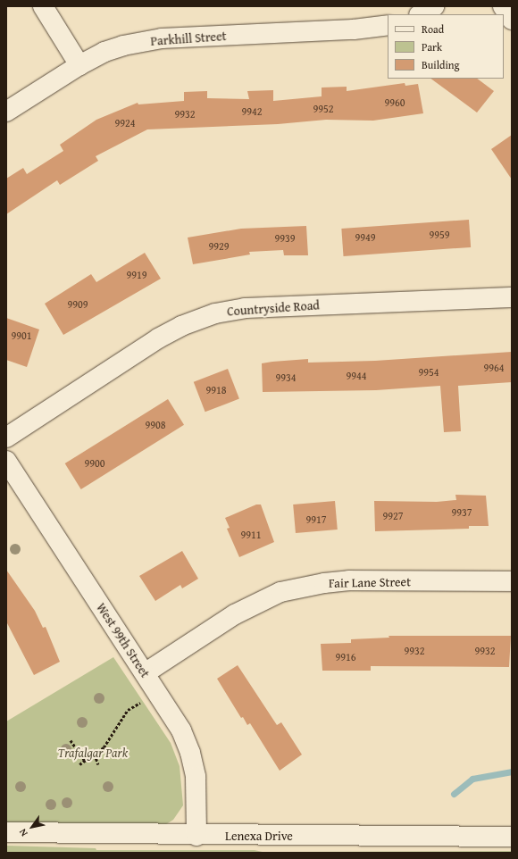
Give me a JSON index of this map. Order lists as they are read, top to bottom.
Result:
{
  "streets": {
    "street": [
      "Parkhill Street",
      "Countryside Road",
      "Fair Lane Street",
      "West 99th Street",
      "Lenexa Drive"
    ]
  },
  "crossings": [
    ["Fair Lane Street", "West 99th Street"],
    ["West 99th Street", "Lenexa Drive"]
  ],
  "parks": ["Trafalgar Park"],
  "house_numbers": [
    "9960",
    "9952",
    "9942",
    "9932",
    "9924",
    "9959",
    "9949",
    "9939",
    "9929",
    "9919",
    "9909",
    "9901",
    "9964",
    "9954",
    "9944",
    "9934",
    "9918",
    "9908",
    "9900",
    "9937",
    "9927",
    "9917",
    "9911",
    "9932",
    "9932",
    "9916"
  ],
  "legend": ["Road", "Park", "Building"],
  "north": "bottom left"
}
